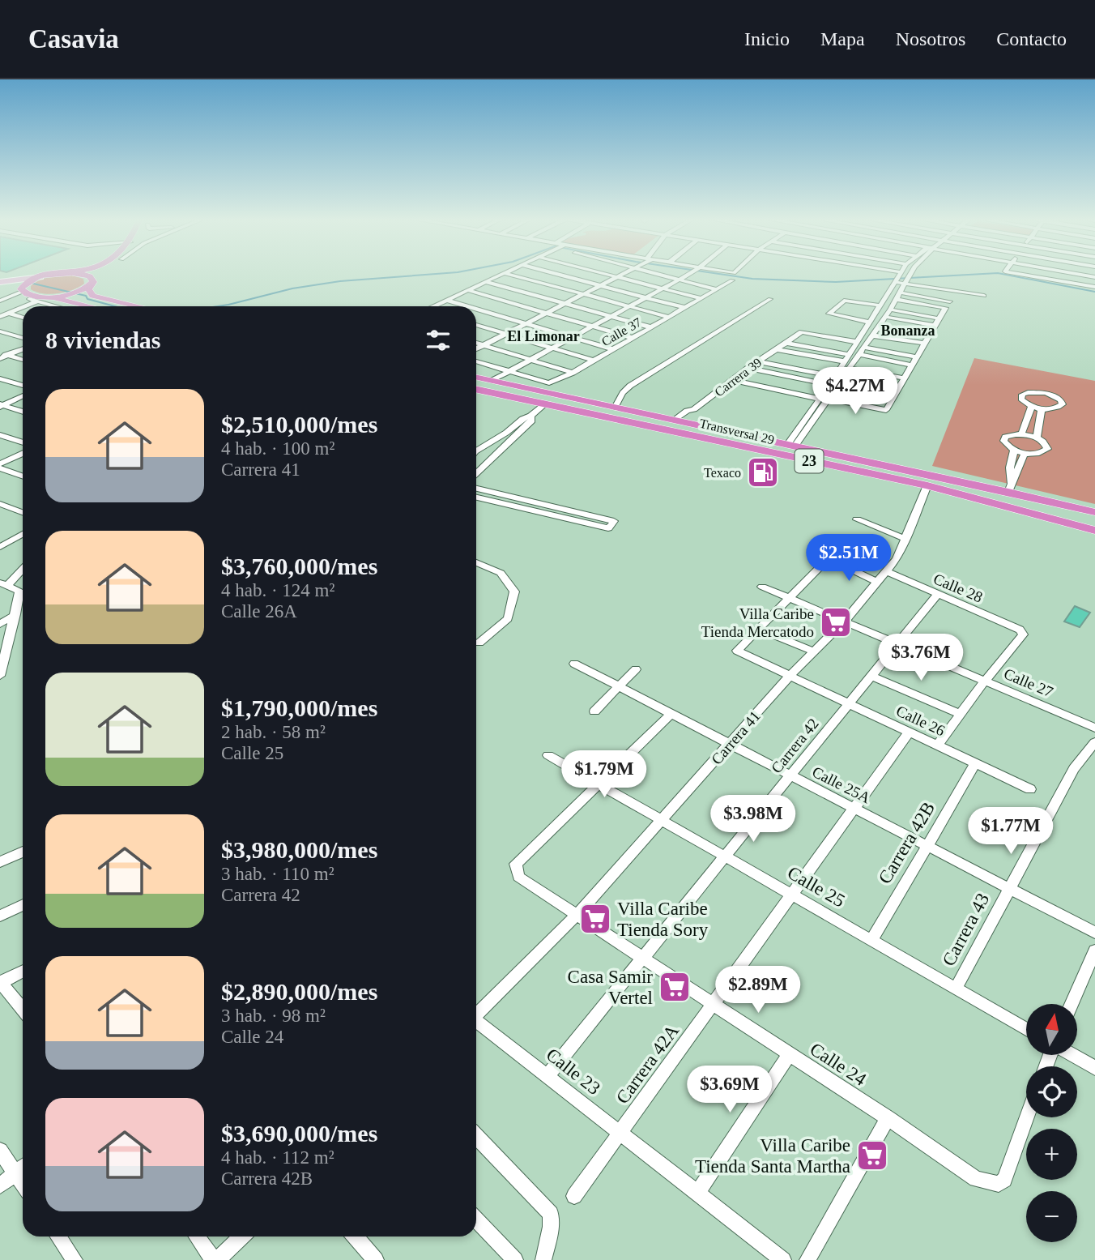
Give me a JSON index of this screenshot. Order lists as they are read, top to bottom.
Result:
{
  "streets": {
    "highway": ["Transversal 29", "23"],
    "street": [
      "Calle 37",
      "Carrera 39",
      "Calle 28",
      "Calle 27",
      "Calle 26",
      "Carrera 41",
      "Carrera 42",
      "Calle 25A",
      "Carrera 42B",
      "Calle 25",
      "Carrera 43",
      "Carrera 42A",
      "Calle 24",
      "Calle 23"
    ]
  },
  "crossings": [
    ["Carrera 39", "Transversal 29"],
    ["Transversal 29", "Carrera 41"],
    ["Calle 28", "Calle 27"],
    ["Calle 28", "Carrera 41"],
    ["Calle 28", "Carrera 42"],
    ["Calle 27", "Carrera 41"],
    ["Calle 27", "Carrera 42"],
    ["Calle 26", "Carrera 41"],
    ["Calle 26", "Carrera 42"],
    ["Calle 26", "Carrera 42B"],
    ["Calle 26", "Carrera 42A"],
    ["Carrera 41", "Calle 25A"],
    ["Carrera 41", "Calle 25"],
    ["Carrera 41", "Calle 24"],
    ["Carrera 42", "Calle 25A"],
    ["Carrera 42", "Calle 25"],
    ["Carrera 42", "Calle 24"],
    ["Carrera 42", "Calle 23"],
    ["Calle 25A", "Carrera 42B"],
    ["Calle 25A", "Carrera 43"],
    ["Calle 25A", "Carrera 42A"],
    ["Carrera 42B", "Calle 25"],
    ["Calle 25", "Carrera 43"],
    ["Calle 25", "Carrera 42A"],
    ["Calle 25", "Calle 24"],
    ["Carrera 42A", "Calle 24"],
    ["Carrera 42A", "Calle 23"]
  ],
  "districts": ["Bonanza", "El Limonar"],
  "places": {
    "fuel station": ["Texaco"],
    "supermarket": [
      "Villa Caribe Tienda Mercatodo",
      "Villa Caribe Tienda Sory",
      "Casa Samir Vertel",
      "Villa Caribe Tienda Santa Martha"
    ]
  },
  "north": "top",
  "page": {
    "header": "Casavia",
    "nav": [
      "Inicio",
      "Mapa",
      "Nosotros",
      "Contacto"
    ],
    "heading": "8 viviendas",
    "price": [
      "$4.27M",
      "$2.51M",
      "$3.76M",
      "$1.79M",
      "$3.98M",
      "$1.77M",
      "$2.89M",
      "$3.69M"
    ],
    "list": [
      {
        "name": "$2,510,000/mes",
        "note": "4 hab. · 100 m² · Carrera 41"
      },
      {
        "name": "$3,760,000/mes",
        "note": "4 hab. · 124 m² · Calle 26A"
      },
      {
        "name": "$1,790,000/mes",
        "note": "2 hab. · 58 m² · Calle 25"
      },
      {
        "name": "$3,980,000/mes",
        "note": "3 hab. · 110 m² · Carrera 42"
      },
      {
        "name": "$2,890,000/mes",
        "note": "3 hab. · 98 m² · Calle 24"
      },
      {
        "name": "$3,690,000/mes",
        "note": "4 hab. · 112 m² · Carrera 42B"
      }
    ],
    "map_buttons": ["+", "−"]
  }
}
